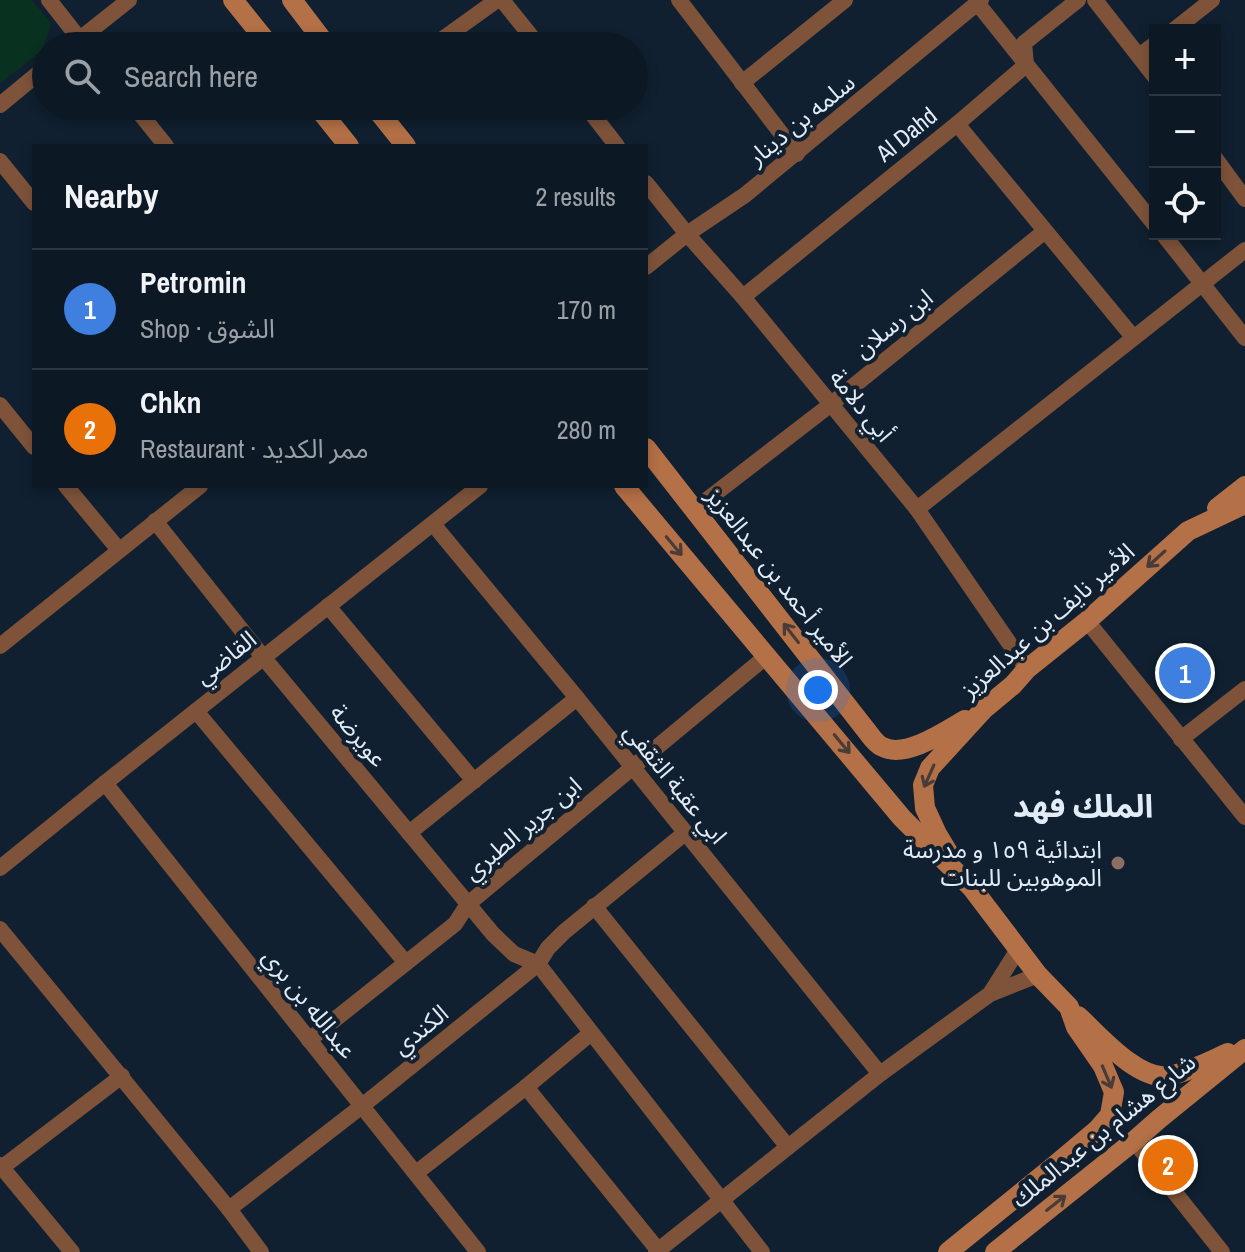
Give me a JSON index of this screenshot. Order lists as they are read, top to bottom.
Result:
{
  "streets": {
    "street": [
      "سلمه بن دينار",
      "Al Dahd",
      "ابن رسلان",
      "أبي دلامة",
      "الأمير أحمد بن عبدالعزيز",
      "الأمير نايف بن عبدالعزيز",
      "القاضي",
      "عويرضة",
      "ابي عقبة الثقفي",
      "ابن جرير الطبري",
      "عبدالله بن بري",
      "الكندي",
      "شارع هشام بن عبدالملك"
    ]
  },
  "crossings": [
    ["سلمه بن دينار", "أبي دلامة"],
    ["Al Dahd", "أبي دلامة"],
    ["ابن رسلان", "أبي دلامة"],
    ["ابن رسلان", "الأمير أحمد بن عبدالعزيز"],
    ["أبي دلامة", "الأمير نايف بن عبدالعزيز"],
    ["الأمير أحمد بن عبدالعزيز", "الأمير نايف بن عبدالعزيز"],
    ["القاضي", "عويرضة"],
    ["القاضي", "ابي عقبة الثقفي"],
    ["القاضي", "عبدالله بن بري"],
    ["عويرضة", "ابن جرير الطبري"],
    ["عويرضة", "الكندي"],
    ["ابي عقبة الثقفي", "ابن جرير الطبري"],
    ["ابي عقبة الثقفي", "الكندي"],
    ["ابن جرير الطبري", "عبدالله بن بري"],
    ["عبدالله بن بري", "الكندي"]
  ],
  "one_way": ["الأمير نايف بن عبدالعزيز"],
  "districts": ["الملك فهد"],
  "places": ["ابتدائية ١٥٩ و مدرسة الموهوبين للبنات"],
  "page": {
    "map_buttons": ["+", "−"],
    "search": "Search here",
    "heading": ["Nearby", "2 results"],
    "list": [
      {
        "mark": "1",
        "name": "Petromin",
        "note": "Shop · الشوق",
        "value": "170 m"
      },
      {
        "mark": "2",
        "name": "Chkn",
        "note": "Restaurant · ممر الكديد",
        "value": "280 m"
      }
    ],
    "pins": ["1", "2"]
  }
}
